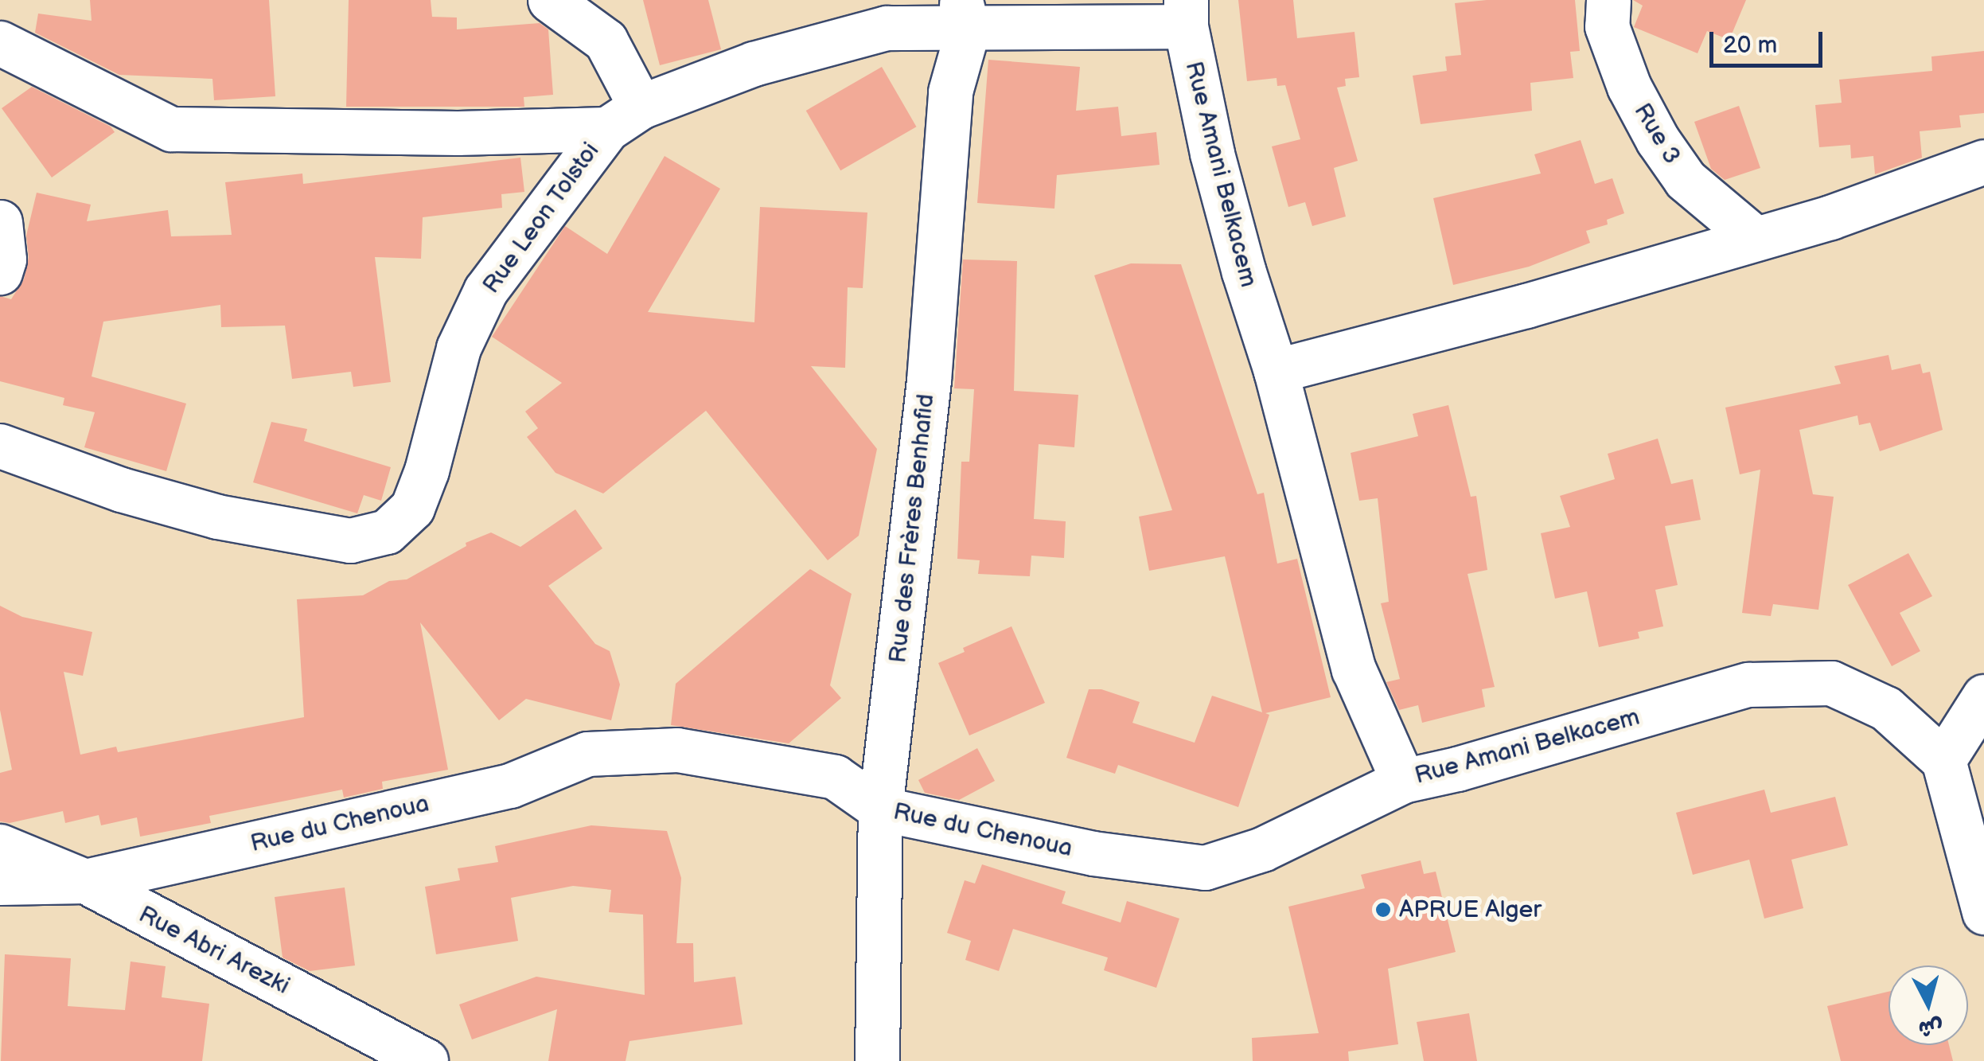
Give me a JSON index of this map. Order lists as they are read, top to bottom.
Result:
{
  "streets": {
    "street": [
      "Rue 3",
      "Rue Amani Belkacem",
      "Rue Leon Tolstoi",
      "Rue des Frères Benhafid",
      "Rue du Chenoua",
      "Rue Abri Arezki"
    ]
  },
  "crossings": [
    ["Rue Amani Belkacem", "Rue du Chenoua"],
    ["Rue des Frères Benhafid", "Rue du Chenoua"],
    ["Rue du Chenoua", "Rue Abri Arezki"]
  ],
  "places": ["APRUE Alger"],
  "scale_bar": "20 m",
  "north": "bottom"
}
